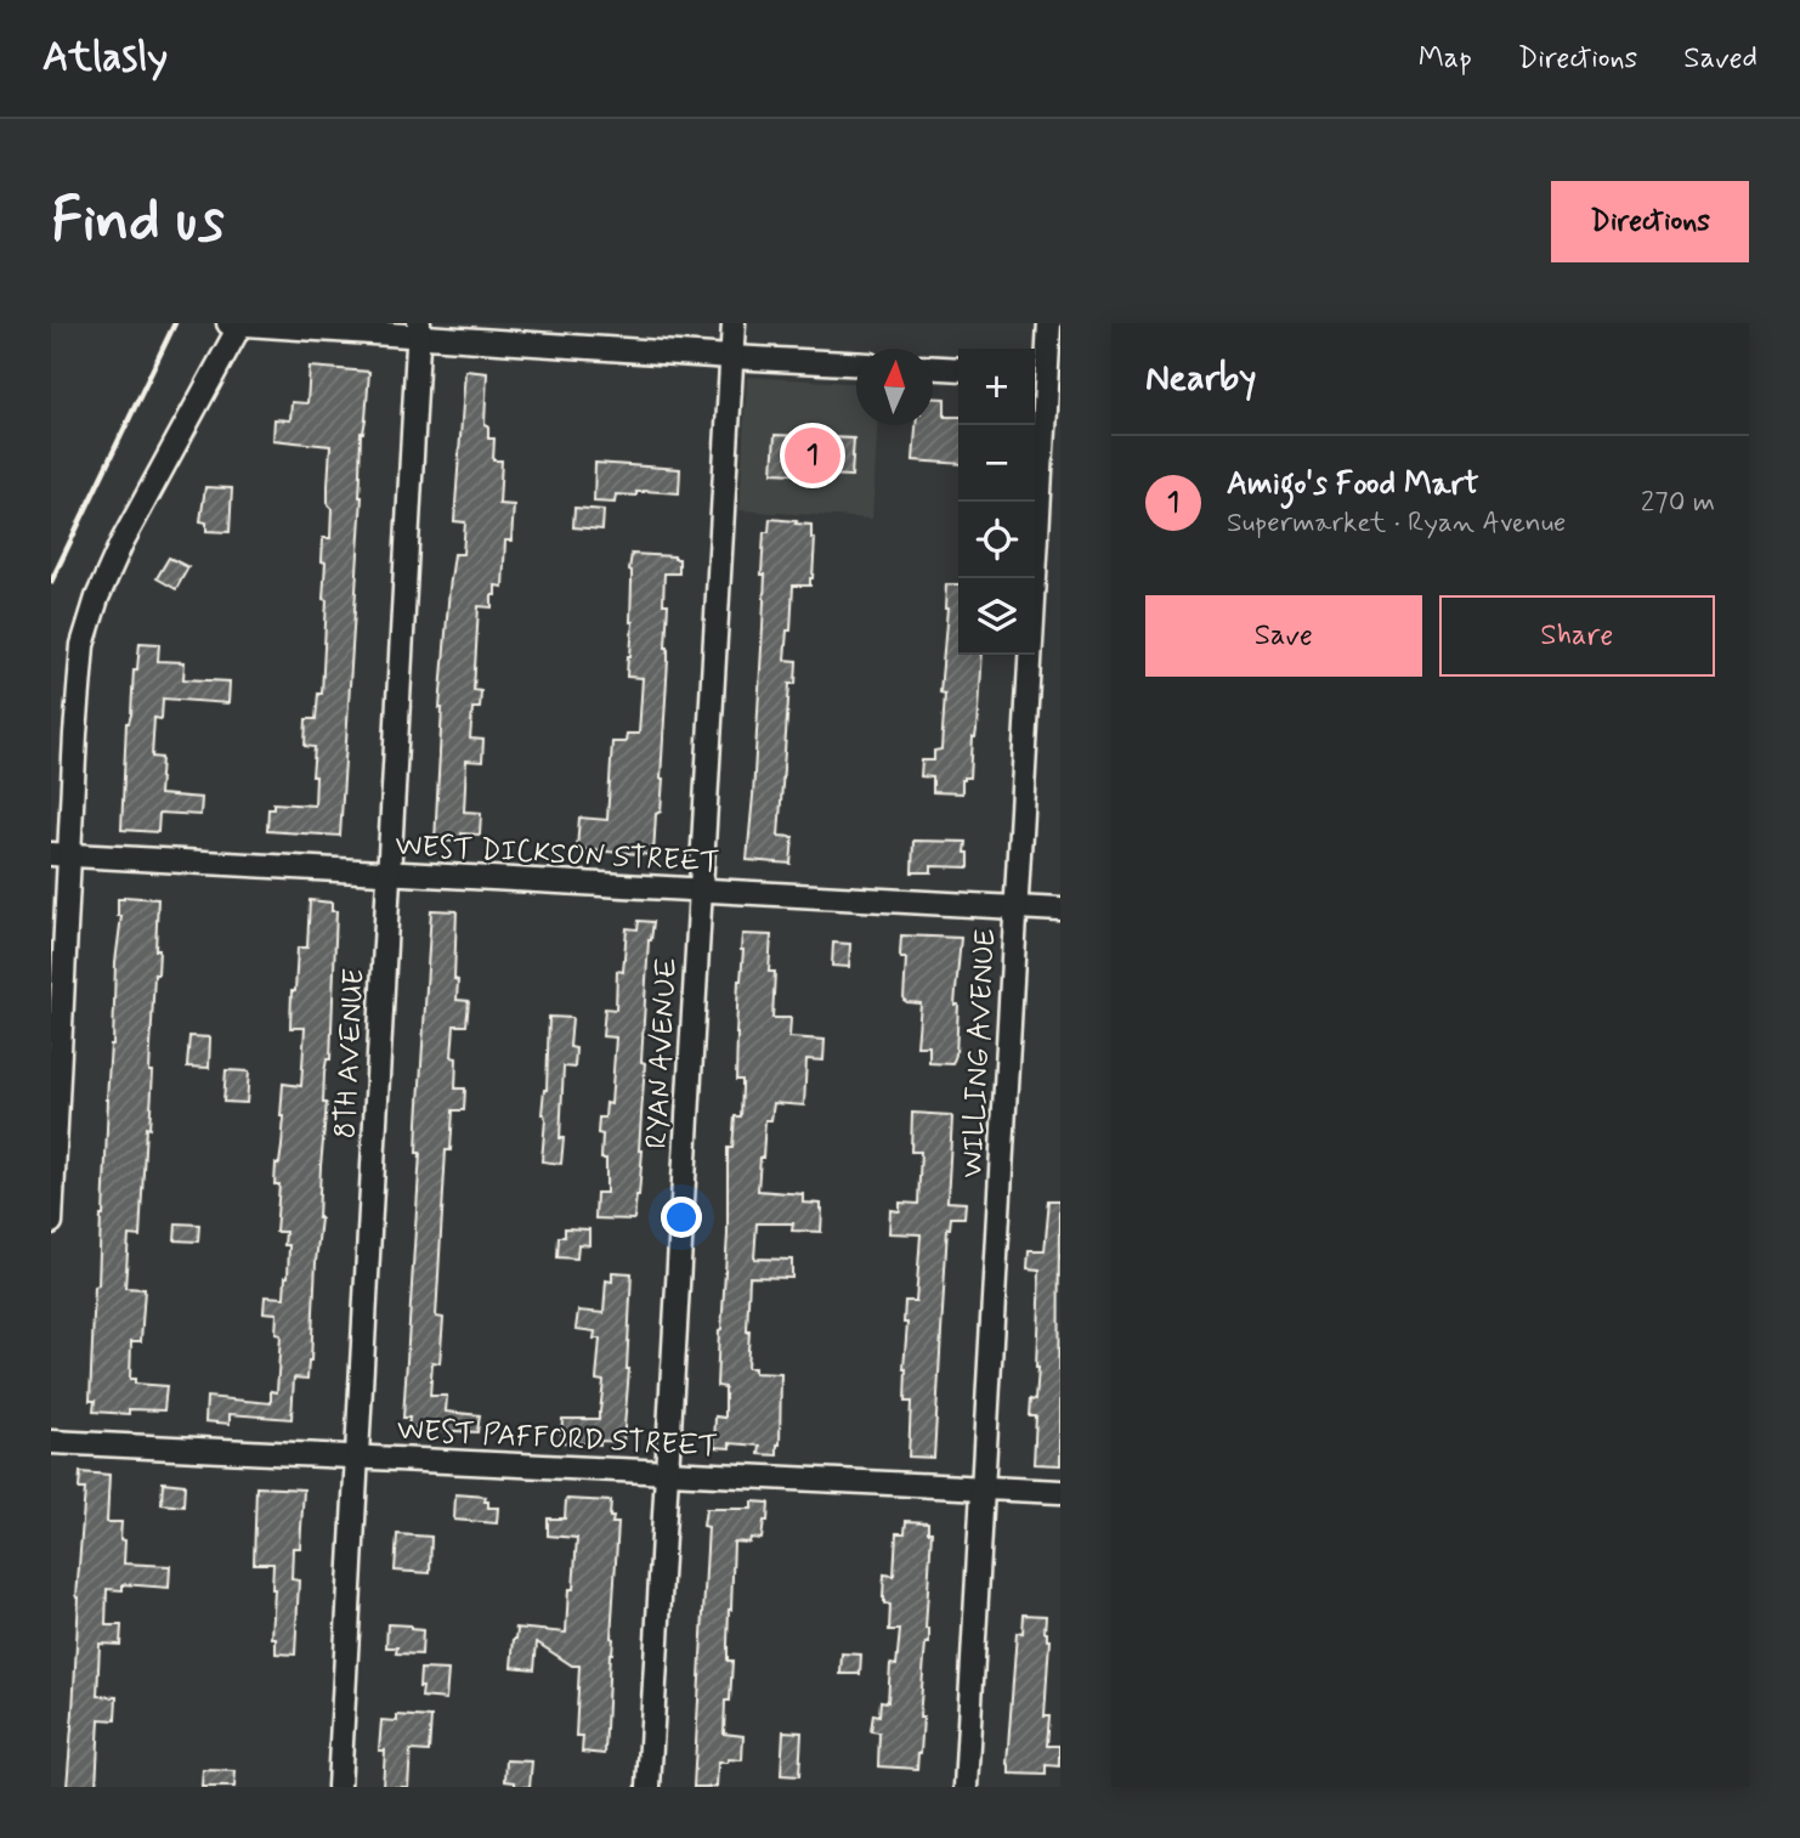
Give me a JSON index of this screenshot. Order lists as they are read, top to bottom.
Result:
{
  "streets": {
    "street": [
      "WEST DICKSON STREET",
      "8TH AVENUE",
      "RYAN AVENUE",
      "WILLING AVENUE",
      "WEST PAFFORD STREET"
    ]
  },
  "crossings": [
    ["WEST DICKSON STREET", "8TH AVENUE"],
    ["WEST DICKSON STREET", "RYAN AVENUE"],
    ["WEST DICKSON STREET", "WILLING AVENUE"],
    ["8TH AVENUE", "WEST PAFFORD STREET"],
    ["RYAN AVENUE", "WEST PAFFORD STREET"],
    ["WILLING AVENUE", "WEST PAFFORD STREET"]
  ],
  "north": "top",
  "page": {
    "header": "Atlasly",
    "nav": ["Map", "Directions", "Saved"],
    "buttons": [
      "Directions",
      ["Save", "Share"]
    ],
    "title": "Find us",
    "heading": "Nearby",
    "map_buttons": ["+", "−"],
    "pins": "1",
    "list": [
      {
        "mark": "1",
        "name": "Amigo's Food Mart",
        "note": "Supermarket · Ryan Avenue",
        "value": "270 m"
      }
    ]
  }
}
